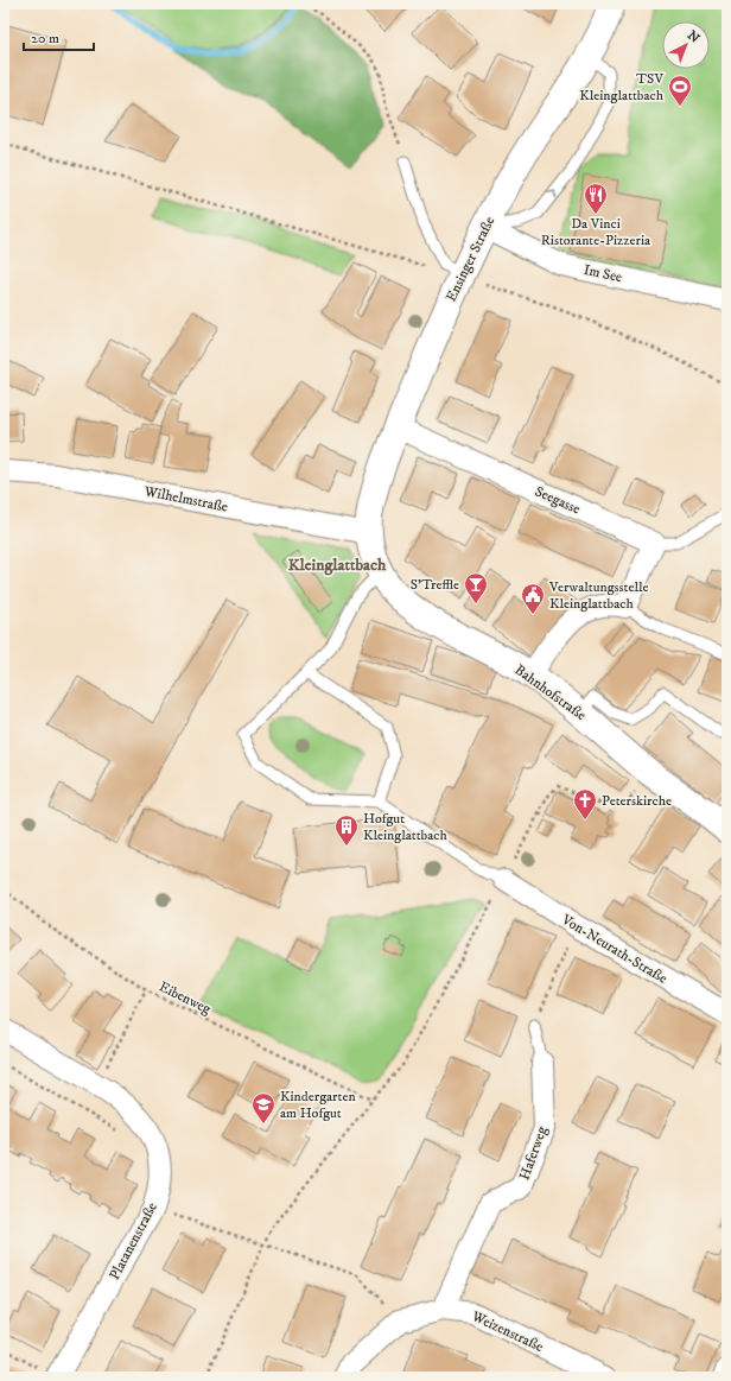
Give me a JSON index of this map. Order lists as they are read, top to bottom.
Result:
{
  "streets": {
    "main road": ["Ensinger Straße", "Bahnhofstraße"],
    "street": [
      "Im See",
      "Wilhelmstraße",
      "Seegasse",
      "Von-Neurath-Straße",
      "Haferweg",
      "Platanenstraße",
      "Weizenstraße"
    ],
    "path": ["Eibenweg"]
  },
  "crossings": [
    ["Ensinger Straße", "Im See"],
    ["Ensinger Straße", "Wilhelmstraße"],
    ["Ensinger Straße", "Seegasse"],
    ["Ensinger Straße", "Bahnhofstraße"],
    ["Wilhelmstraße", "Bahnhofstraße"],
    ["Haferweg", "Weizenstraße"]
  ],
  "districts": ["Kleinglattbach"],
  "places": {
    "sports": ["TSV Kleinglattbach"],
    "restaurant": ["Da Vinci Ristorante-Pizzeria"],
    "bar": ["S’Treffle"],
    "public building": ["Verwaltungsstelle Kleinglattbach"],
    "church": ["Peterskirche"],
    "building": ["Hofgut Kleinglattbach"],
    "school or university": ["Kindergarten am Hofgut"]
  },
  "scale_bar": "20 m",
  "north": "top right"
}
